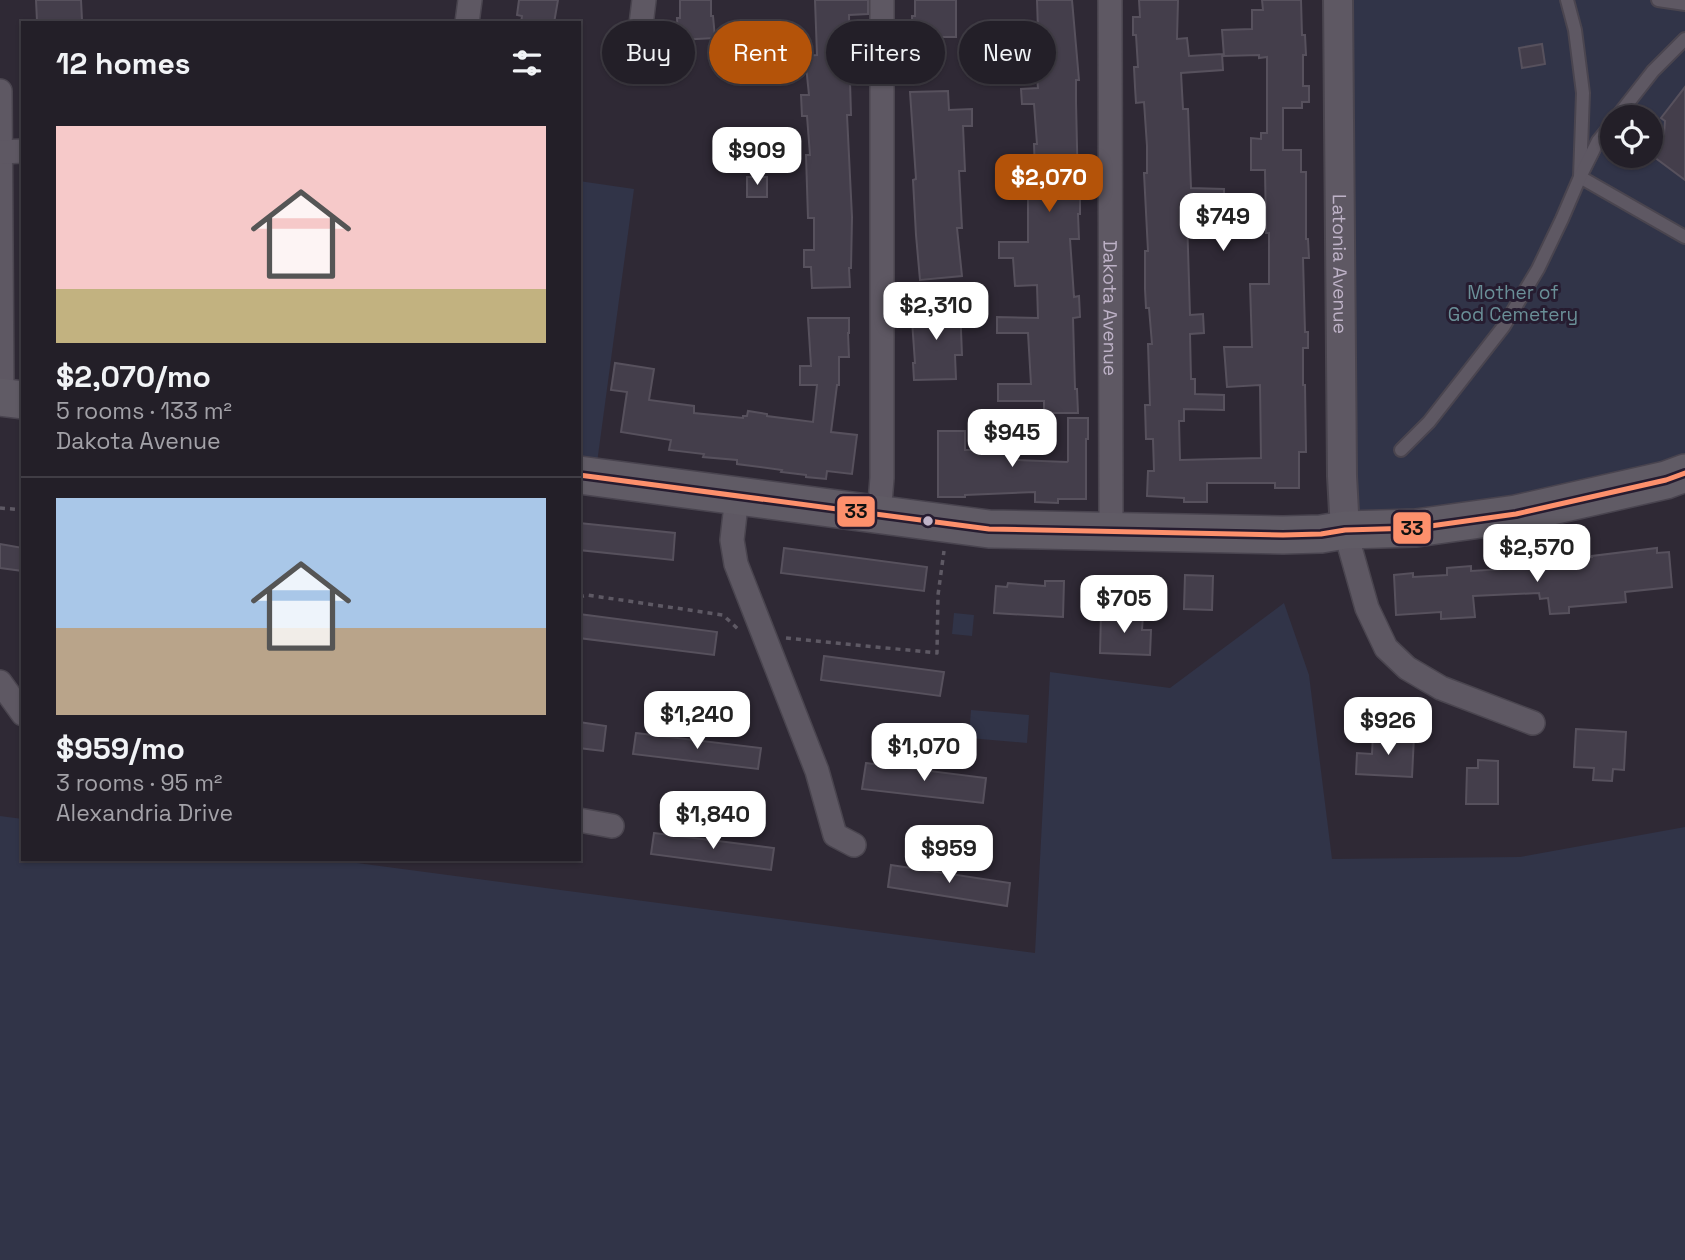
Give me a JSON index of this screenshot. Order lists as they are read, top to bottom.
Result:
{
  "streets": {
    "street": ["Latonia Avenue", "Dakota Avenue"]
  },
  "parks": ["Mother of God Cemetery"],
  "lines": ["transit line 33"],
  "page": {
    "chip": [
      "Buy",
      "Rent",
      "Filters",
      "New"
    ],
    "heading": "12 homes",
    "list": [
      {
        "name": "$2,070/mo",
        "note": "5 rooms · 133 m² · Dakota Avenue"
      },
      {
        "name": "$959/mo",
        "note": "3 rooms · 95 m² · Alexandria Drive"
      }
    ],
    "price": [
      "$909",
      "$2,070",
      "$749",
      "$2,310",
      "$945",
      "$2,570",
      "$705",
      "$1,240",
      "$926",
      "$1,070",
      "$1,840",
      "$959"
    ]
  }
}
